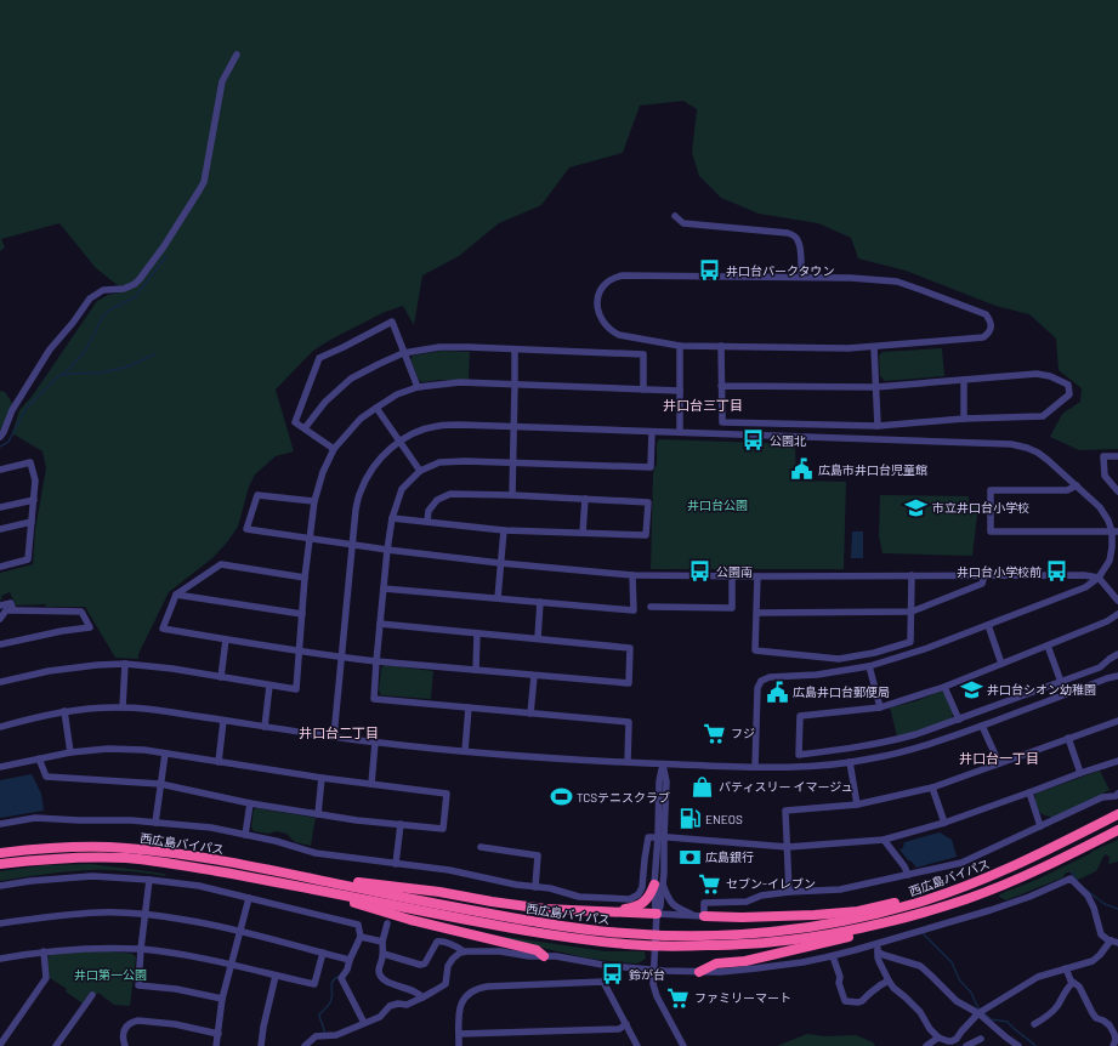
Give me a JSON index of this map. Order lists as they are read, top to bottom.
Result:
{
  "streets": {
    "highway": ["西広島バイパス"]
  },
  "districts": ["井口台三丁目", "井口台二丁目", "井口台一丁目"],
  "parks": ["井口台公園", "井口第一公園"],
  "places": {
    "bus stop": [
      "井口台パークタウン",
      "公園北",
      "公園南",
      "井口台小学校前",
      "鈴が台"
    ],
    "public building": ["広島市井口台児童館", "広島井口台郵便局"],
    "school or university": ["市立井口台小学校", "井口台シオン幼稚園"],
    "supermarket": ["フジ", "セブン-イレブン", "ファミリーマート"],
    "shop": ["パティスリー イマージュ"],
    "sports": ["TCSテニスクラブ"],
    "fuel station": ["ENEOS"],
    "bank": ["広島銀行"]
  }
}
